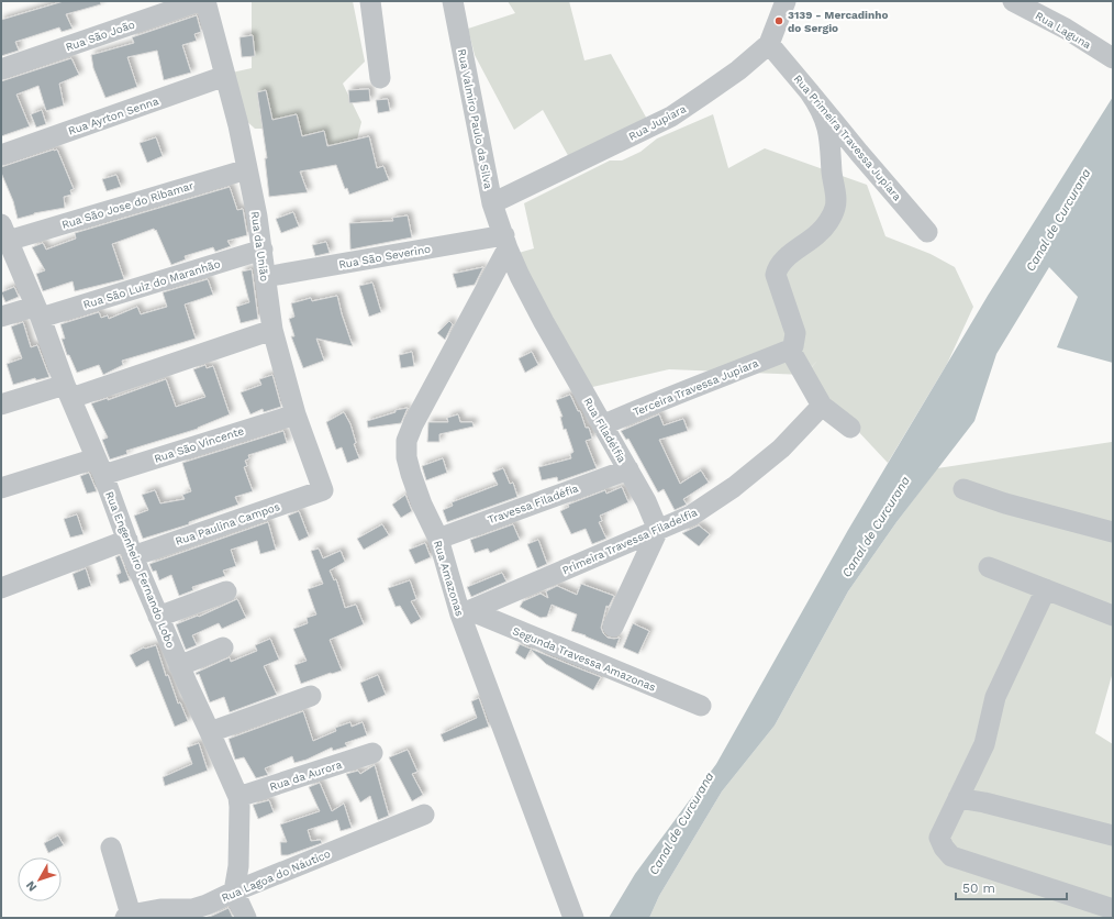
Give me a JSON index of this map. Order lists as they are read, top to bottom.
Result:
{
  "streets": {
    "street": [
      "Rua Laguna",
      "Rua São João",
      "Rua Ayrton Senna",
      "Rua Valmiro Paulo da Silva",
      "Rua Jupiara",
      "Rua Primeira Travessa Jupiara",
      "Rua São Jose do Ribamar",
      "Rua da União",
      "Rua São Severino",
      "Rua São Luiz do Maranhão",
      "Terceira Travessa Jupiara",
      "Rua Filadélfia",
      "Rua São Vincente",
      "Travessa Filadéfia",
      "Rua Paulina Campos",
      "Primeira Travessa Filadelfia",
      "Rua Engenheiro Fernando Lobo",
      "Rua Amazonas",
      "Segunda Travessa Amazonas",
      "Rua da Aurora",
      "Rua Lagoa do Náutico"
    ]
  },
  "crossings": [
    ["Rua Ayrton Senna", "Rua da União"],
    ["Rua Valmiro Paulo da Silva", "Rua Jupiara"],
    ["Rua Valmiro Paulo da Silva", "Rua São Severino"],
    ["Rua Valmiro Paulo da Silva", "Rua Filadélfia"],
    ["Rua Valmiro Paulo da Silva", "Rua Amazonas"],
    ["Rua Jupiara", "Rua Primeira Travessa Jupiara"],
    ["Rua São Jose do Ribamar", "Rua da União"],
    ["Rua São Jose do Ribamar", "Rua Engenheiro Fernando Lobo"],
    ["Rua da União", "Rua São Severino"],
    ["Rua da União", "Rua São Luiz do Maranhão"],
    ["Rua da União", "Rua São Vincente"],
    ["Rua da União", "Rua Paulina Campos"],
    ["Rua São Severino", "Rua Filadélfia"],
    ["Rua São Severino", "Rua Amazonas"],
    ["Rua São Luiz do Maranhão", "Rua Engenheiro Fernando Lobo"],
    ["Terceira Travessa Jupiara", "Rua Filadélfia"],
    ["Rua Filadélfia", "Travessa Filadéfia"],
    ["Rua Filadélfia", "Primeira Travessa Filadelfia"],
    ["Rua Filadélfia", "Rua Amazonas"],
    ["Rua São Vincente", "Rua Engenheiro Fernando Lobo"],
    ["Travessa Filadéfia", "Rua Amazonas"],
    ["Rua Paulina Campos", "Rua Engenheiro Fernando Lobo"],
    ["Primeira Travessa Filadelfia", "Rua Amazonas"],
    ["Primeira Travessa Filadelfia", "Segunda Travessa Amazonas"],
    ["Rua Engenheiro Fernando Lobo", "Rua da Aurora"],
    ["Rua Engenheiro Fernando Lobo", "Rua Lagoa do Náutico"],
    ["Rua Amazonas", "Segunda Travessa Amazonas"]
  ],
  "water": ["Canal de Curcurana"],
  "places": ["3139 - Mercadinho do Sergio"],
  "scale_bar": "50 m",
  "north": "bottom left"
}
